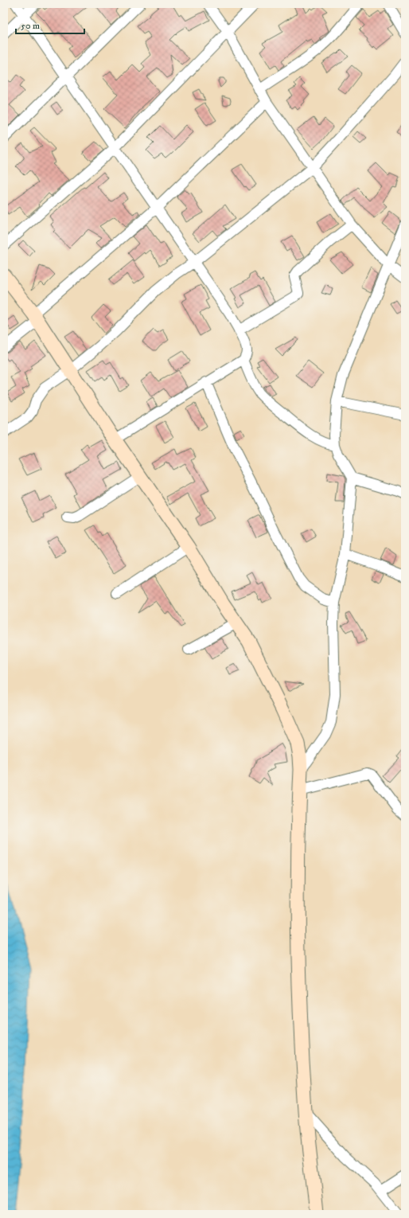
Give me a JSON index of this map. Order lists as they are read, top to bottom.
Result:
{
  "scale_bar": "50 m"
}
